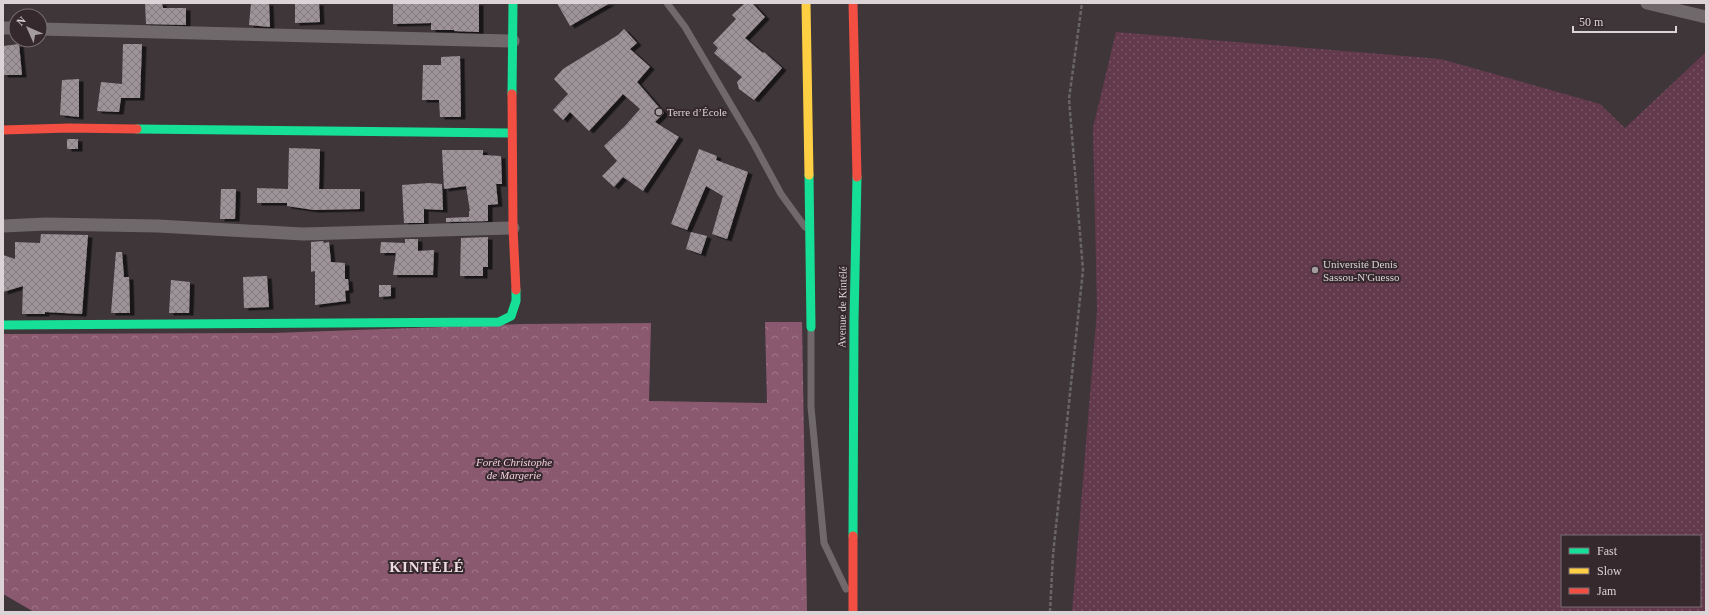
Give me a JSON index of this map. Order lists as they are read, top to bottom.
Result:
{
  "streets": {
    "street": ["Avenue de Kintélé"]
  },
  "districts": ["KINTÉLÉ"],
  "parks": ["Forêt Christophe de Margerie"],
  "places": ["Terre d’École", "Université Denis Sassou-N'Guesso"],
  "legend": ["Fast", "Slow", "Jam"],
  "scale_bar": "50 m",
  "north": "top left"
}
